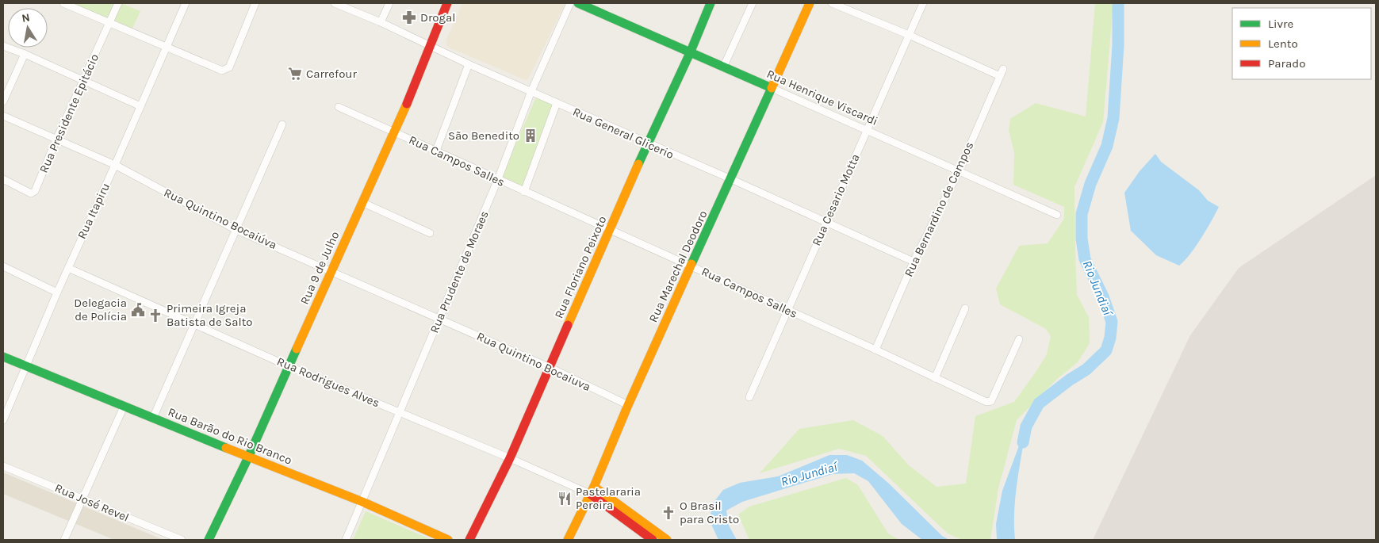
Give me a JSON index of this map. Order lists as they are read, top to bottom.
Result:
{
  "streets": {
    "main road": [
      "Rua Henrique Viscardi",
      "Rua Marechal Deodoro",
      "Rua Floriano Peixoto",
      "Rua 9 de Julho",
      "Rua Barão do Rio Branco"
    ],
    "street": [
      "Rua Presidente Epitácio",
      "Rua General Glicerio",
      "Rua Campos Salles",
      "Rua Cesario Motta",
      "Rua Bernardino de Campos",
      "Rua Itapiru",
      "Rua Quintino Bocaiúva",
      "Rua Prudente de Moraes",
      "Rua Quintino Bocaiuva",
      "Rua Rodrigues Alves",
      "Rua José Revel"
    ]
  },
  "crossings": [
    ["Rua Henrique Viscardi", "Rua Cesario Motta"],
    ["Rua Henrique Viscardi", "Rua Bernardino de Campos"],
    ["Rua Henrique Viscardi", "Rua Marechal Deodoro"],
    ["Rua Henrique Viscardi", "Rua Floriano Peixoto"],
    ["Rua Presidente Epitácio", "Rua Quintino Bocaiúva"],
    ["Rua General Glicerio", "Rua Cesario Motta"],
    ["Rua General Glicerio", "Rua Bernardino de Campos"],
    ["Rua General Glicerio", "Rua Marechal Deodoro"],
    ["Rua General Glicerio", "Rua Floriano Peixoto"],
    ["Rua General Glicerio", "Rua 9 de Julho"],
    ["Rua General Glicerio", "Rua Prudente de Moraes"],
    ["Rua Campos Salles", "Rua Cesario Motta"],
    ["Rua Campos Salles", "Rua Bernardino de Campos"],
    ["Rua Campos Salles", "Rua Marechal Deodoro"],
    ["Rua Campos Salles", "Rua Floriano Peixoto"],
    ["Rua Campos Salles", "Rua 9 de Julho"],
    ["Rua Campos Salles", "Rua Prudente de Moraes"],
    ["Rua Itapiru", "Rua Quintino Bocaiúva"],
    ["Rua Itapiru", "Rua Rodrigues Alves"],
    ["Rua Itapiru", "Rua Barão do Rio Branco"],
    ["Rua Quintino Bocaiúva", "Rua 9 de Julho"],
    ["Rua Quintino Bocaiúva", "Rua Prudente de Moraes"],
    ["Rua Quintino Bocaiúva", "Rua Quintino Bocaiuva"],
    ["Rua Marechal Deodoro", "Rua Quintino Bocaiuva"],
    ["Rua Marechal Deodoro", "Rua Rodrigues Alves"],
    ["Rua Floriano Peixoto", "Rua Quintino Bocaiuva"],
    ["Rua Floriano Peixoto", "Rua Rodrigues Alves"],
    ["Rua 9 de Julho", "Rua Rodrigues Alves"],
    ["Rua 9 de Julho", "Rua Barão do Rio Branco"],
    ["Rua Prudente de Moraes", "Rua Quintino Bocaiuva"],
    ["Rua Prudente de Moraes", "Rua Rodrigues Alves"],
    ["Rua Prudente de Moraes", "Rua Barão do Rio Branco"]
  ],
  "water": ["Rio Jundiaí"],
  "places": {
    "pharmacy": ["Drogal"],
    "supermarket": ["Carrefour"],
    "building": ["São Benedito"],
    "public building": ["Delegacia de Polícia"],
    "church": ["Primeira Igreja Batista de Salto", "O Brasil para Cristo"],
    "restaurant": ["Pastelararia Pereira"]
  },
  "legend": ["Livre", "Lento", "Parado"],
  "north": "top"
}
